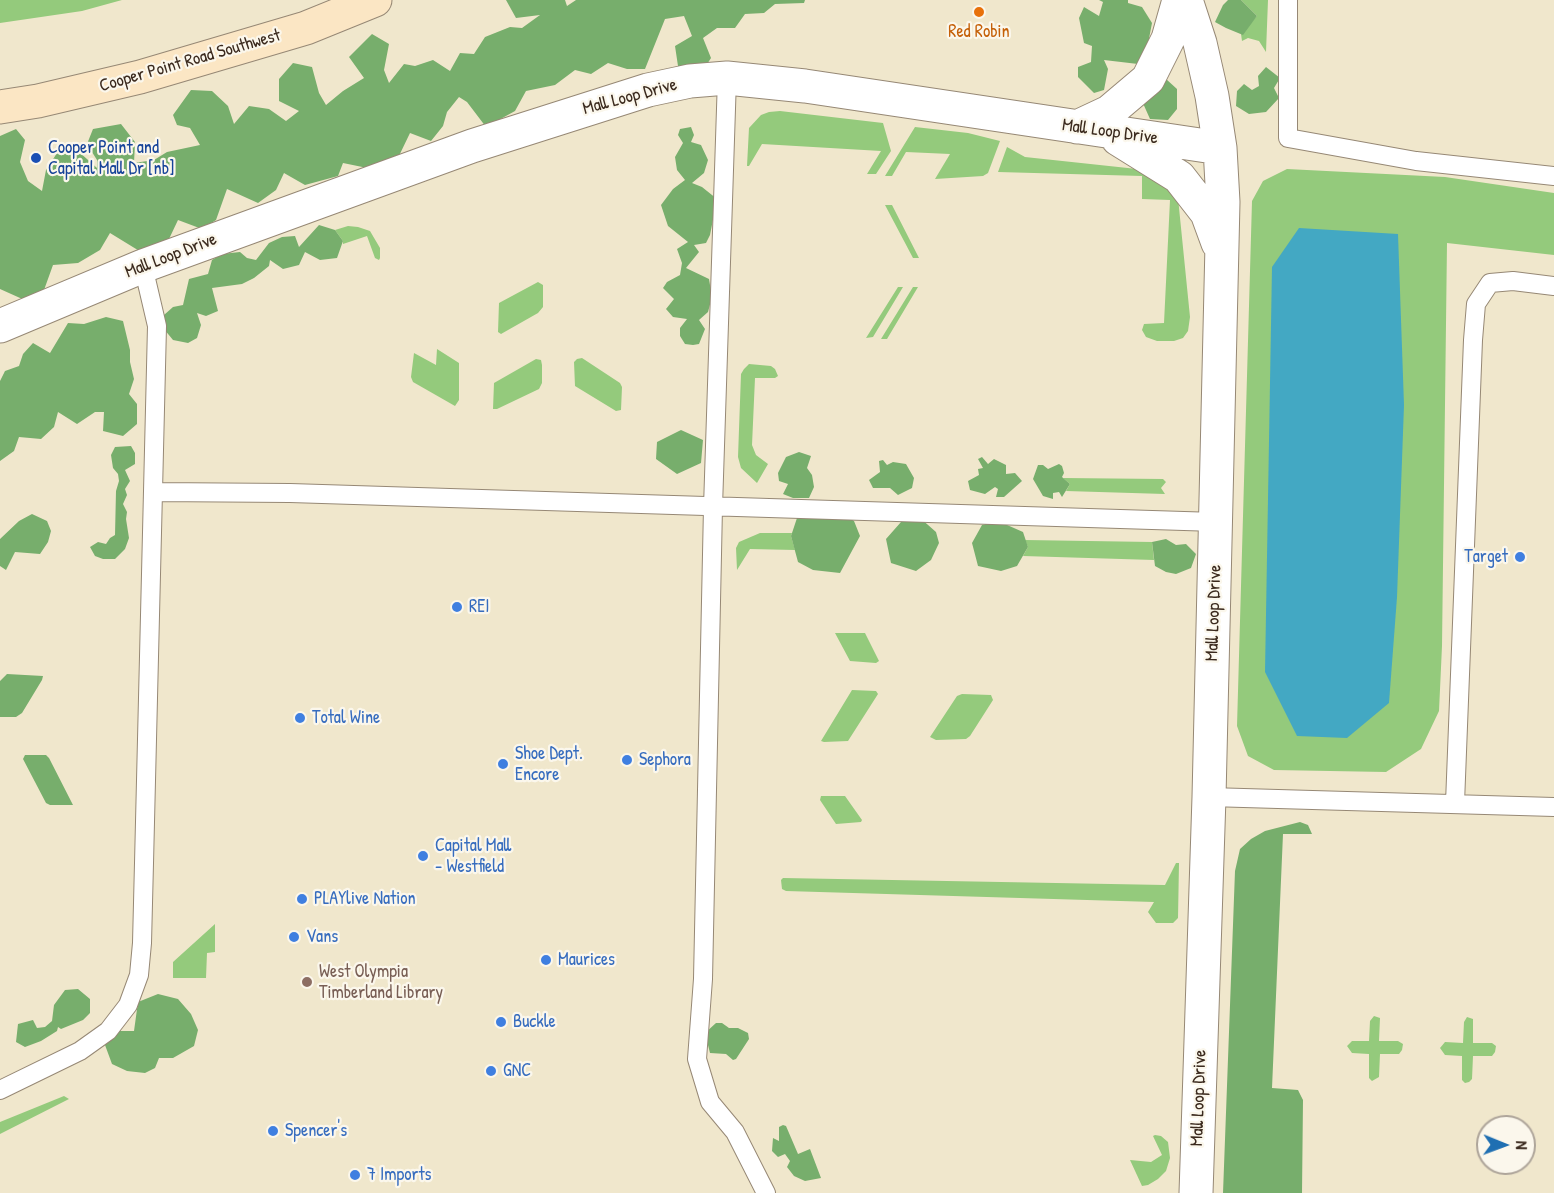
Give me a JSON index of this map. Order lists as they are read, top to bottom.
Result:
{
  "streets": {
    "main road": ["Cooper Point Road Southwest"],
    "street": ["Mall Loop Drive"]
  },
  "places": [
    "Red Robin",
    "Cooper Point and Capital Mall Dr [nb]",
    "Target",
    "REI",
    "Total Wine",
    "Sephora",
    "Shoe Dept. Encore",
    "Capital Mall - Westfield",
    "PLAYlive Nation",
    "Vans",
    "Maurices",
    "West Olympia Timberland Library",
    "Buckle",
    "GNC",
    "Spencer's",
    "7 Imports"
  ],
  "north": "right"
}
